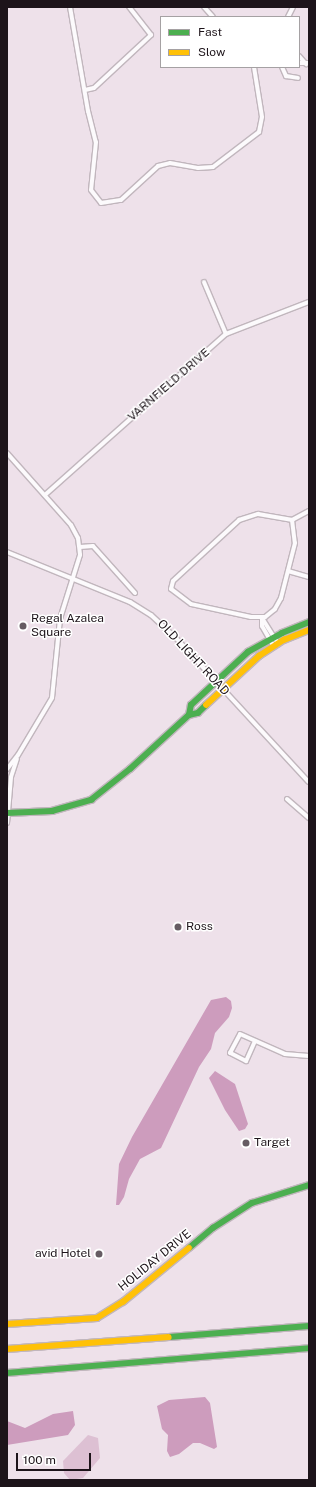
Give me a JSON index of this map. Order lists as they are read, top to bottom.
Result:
{
  "streets": {
    "main road": ["HOLIDAY DRIVE"],
    "street": ["VARNFIELD DRIVE", "OLD LIGHT ROAD"]
  },
  "places": [
    "Regal Azalea Square",
    "Ross",
    "Target",
    "avid Hotel"
  ],
  "legend": ["Fast", "Slow"],
  "scale_bar": "100 m"
}
